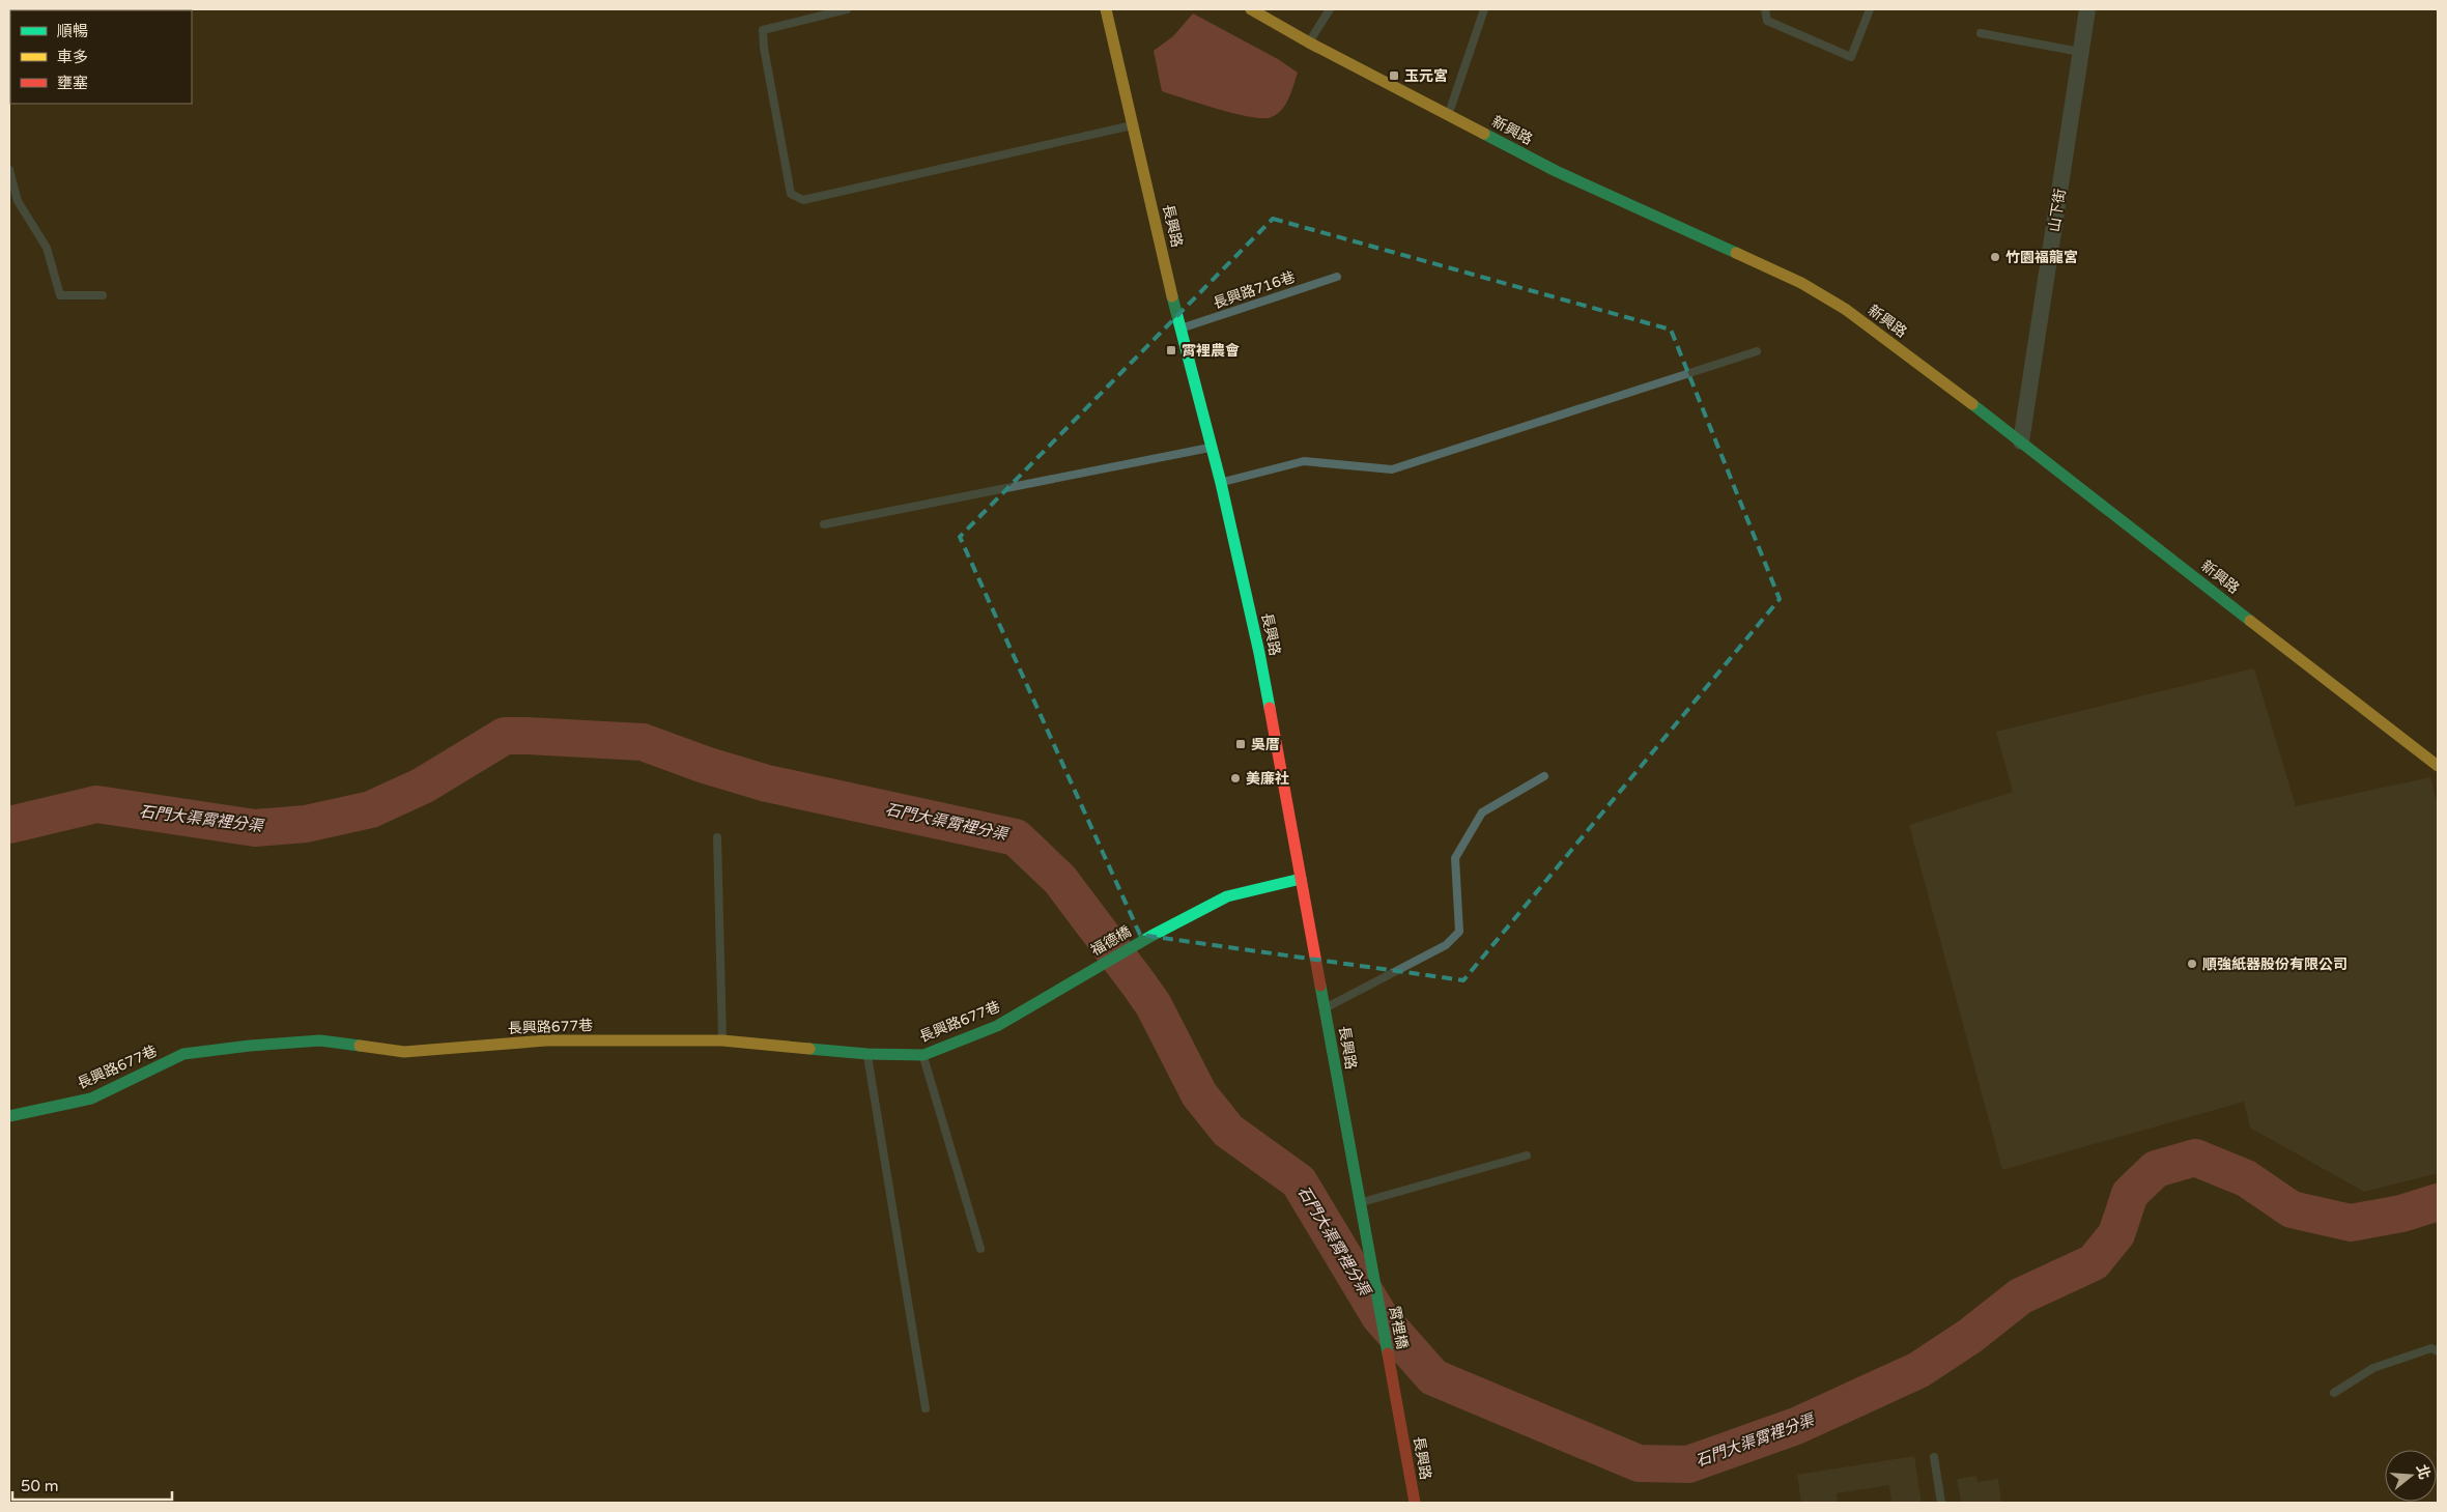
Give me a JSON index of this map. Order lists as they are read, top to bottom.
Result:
{
  "streets": {
    "street": [
      "新興路",
      "山下街",
      "長興路",
      "福德橋",
      "長興路677巷",
      "霄裡橋"
    ],
    "lane": ["長興路716巷"]
  },
  "crossings": [
    ["新興路", "山下街"],
    ["長興路", "長興路716巷"],
    ["長興路", "福德橋"],
    ["長興路", "霄裡橋"],
    ["福德橋", "長興路677巷"]
  ],
  "water": ["石門大渠霄裡分渠"],
  "places": {
    "transit": ["玉元宮", "霄裡農會", "吳厝"],
    "other": ["竹園福龍宮", "美廉社", "順強紙器股份有限公司"]
  },
  "legend": ["順暢", "車多", "壅塞"],
  "scale_bar": "50 m",
  "north": "right"
}
